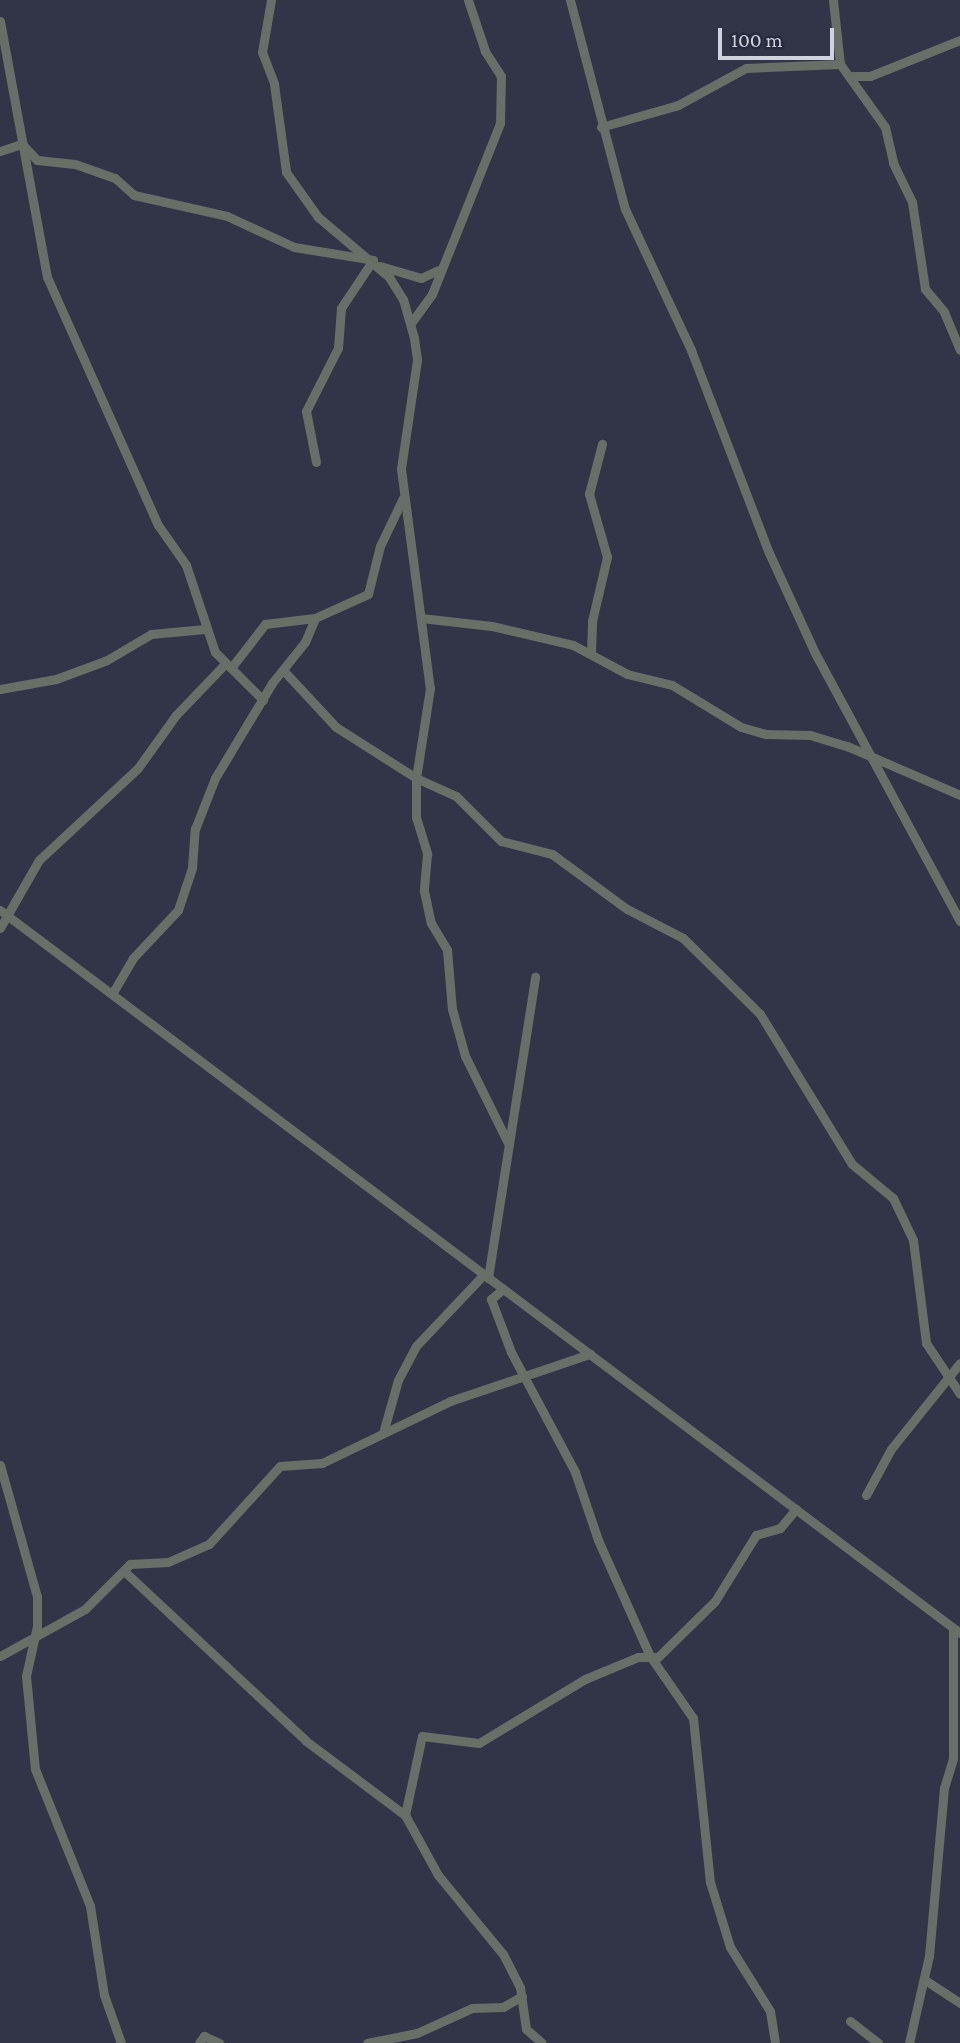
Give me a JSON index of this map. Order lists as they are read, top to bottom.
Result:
{
  "scale_bar": "100 m"
}
